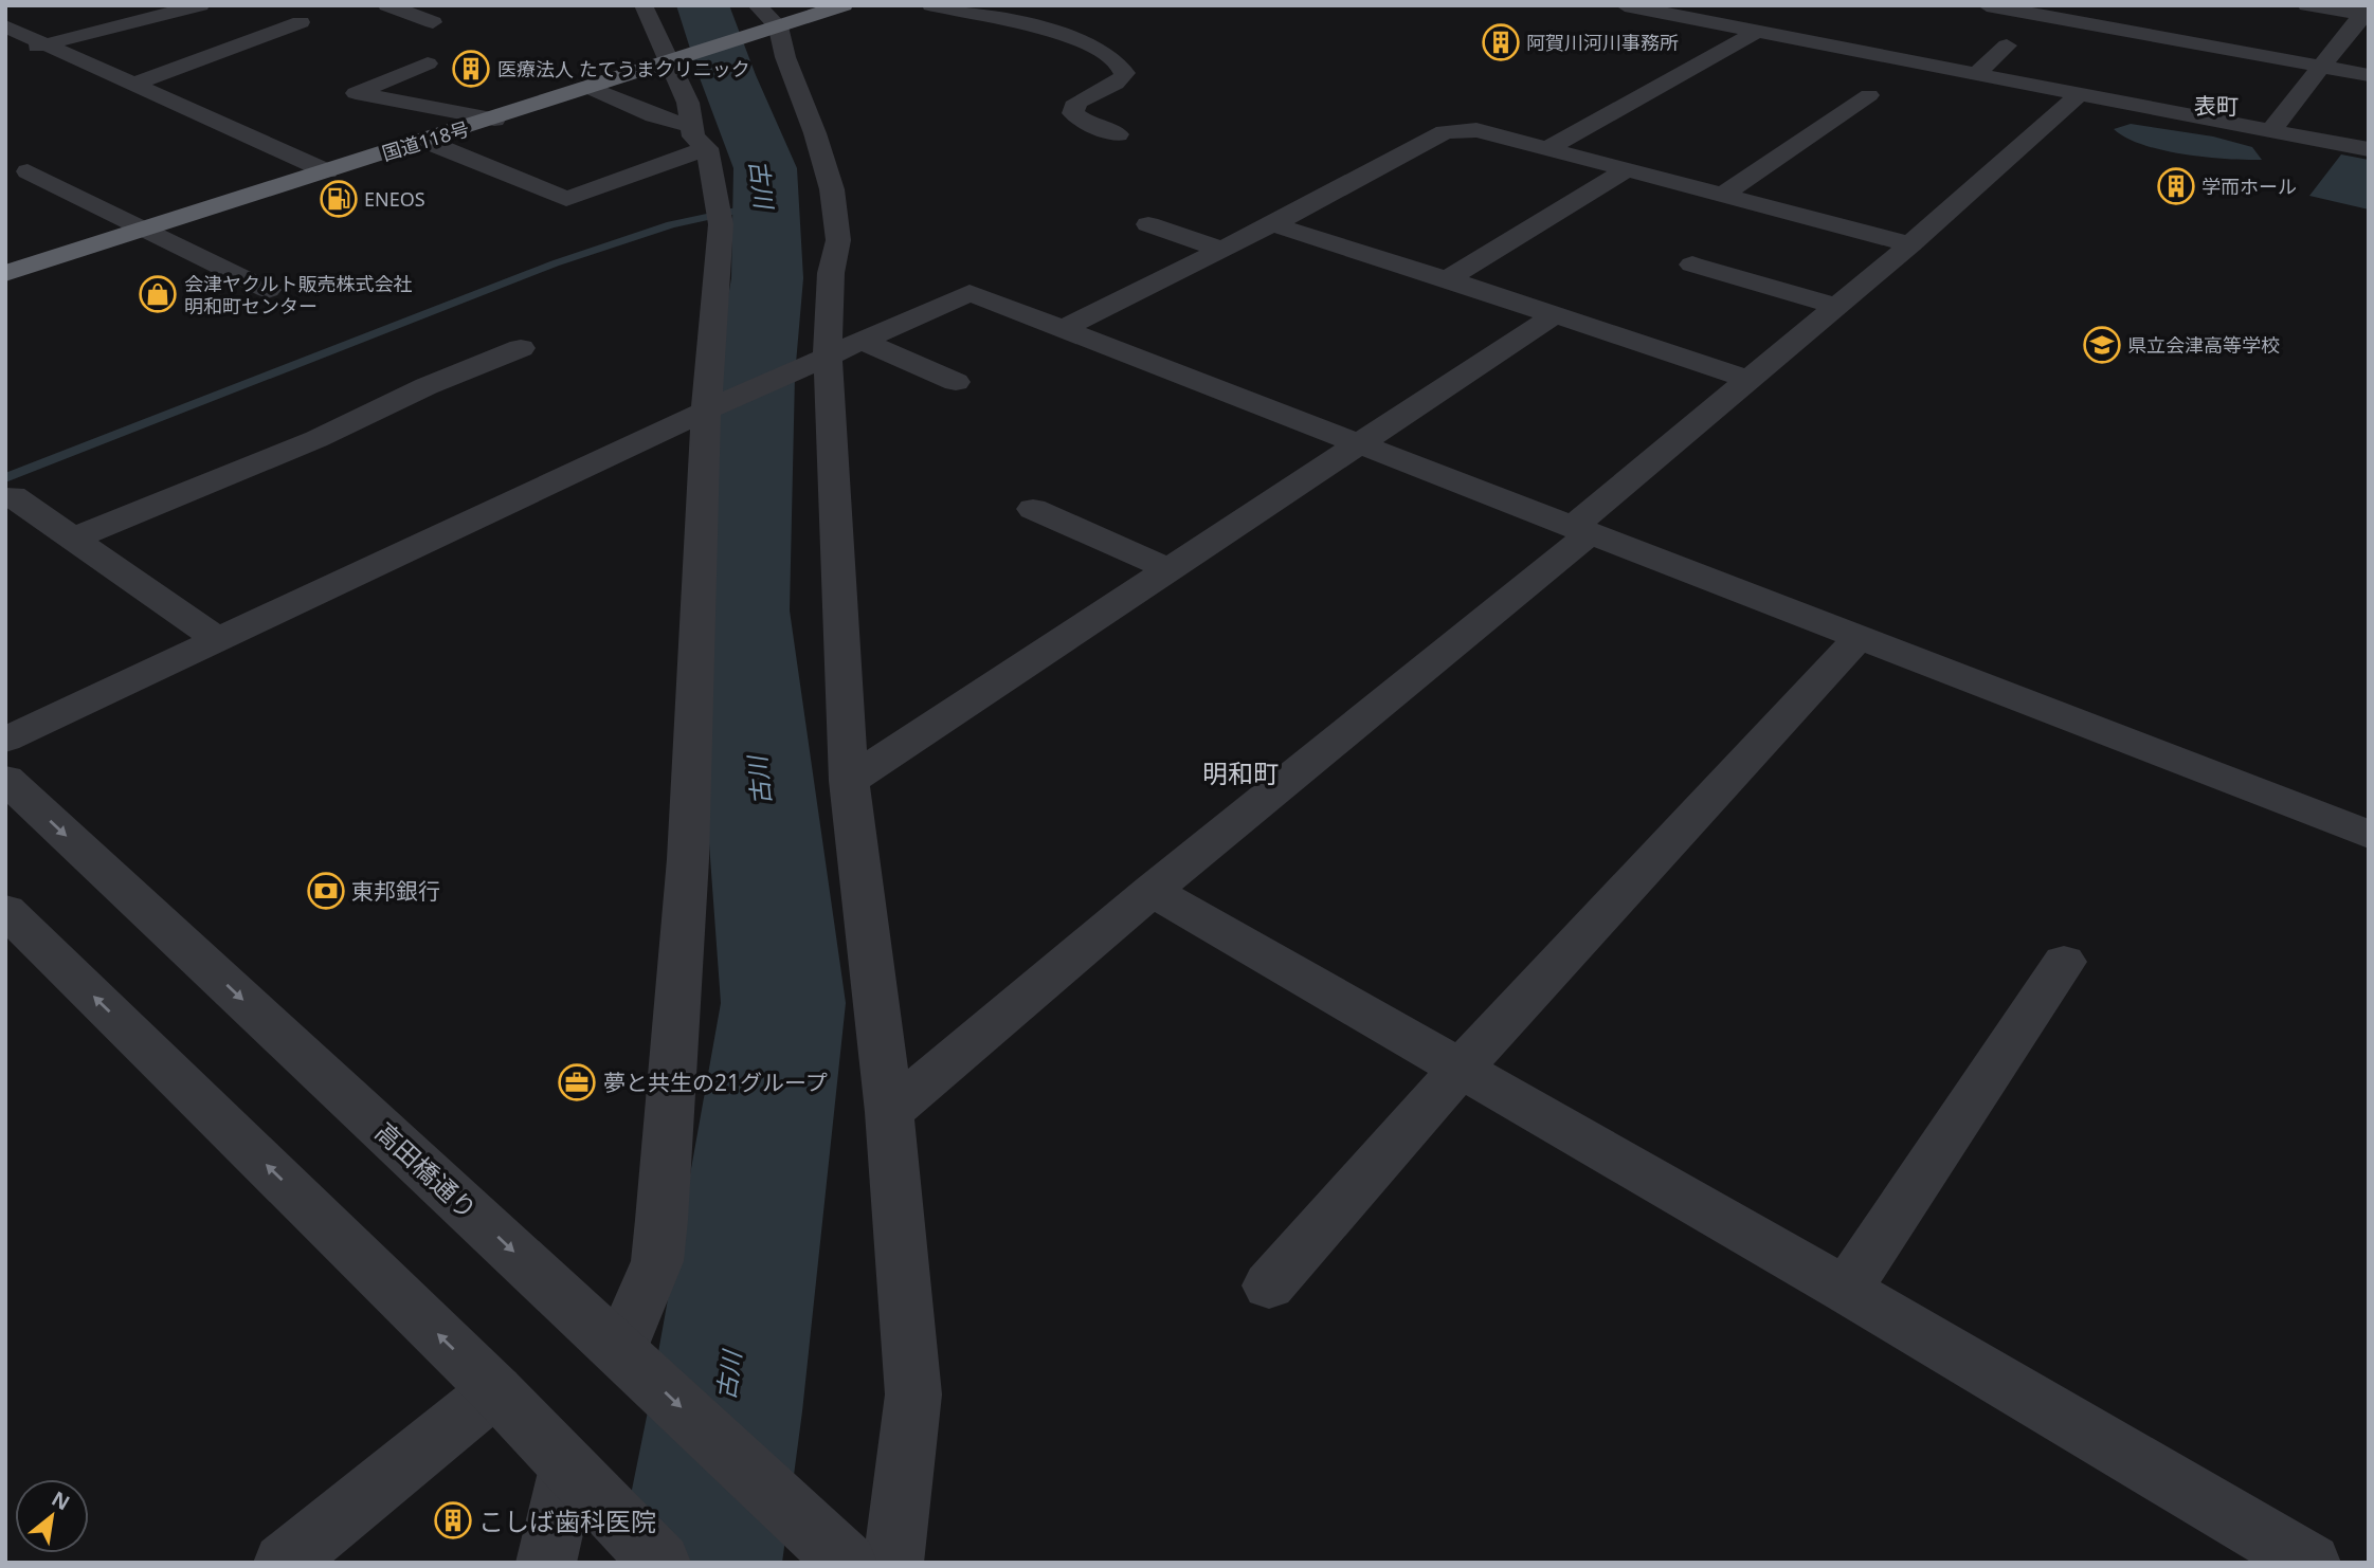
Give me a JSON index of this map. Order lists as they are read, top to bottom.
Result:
{
  "streets": {
    "highway": ["国道118号"],
    "street": ["高田橋通り"]
  },
  "districts": ["表町", "明和町"],
  "water": ["古川"],
  "places": {
    "building": [
      "阿賀川河川事務所",
      "医療法人 たてうまクリニック",
      "学而ホール",
      "こしば歯科医院"
    ],
    "fuel station": ["ENEOS"],
    "shop": ["会津ヤクルト販売株式会社 明和町センター"],
    "school or university": ["県立会津高等学校"],
    "bank": ["東邦銀行"],
    "office": ["夢と共生の21グループ"]
  },
  "north": "top right"
}
